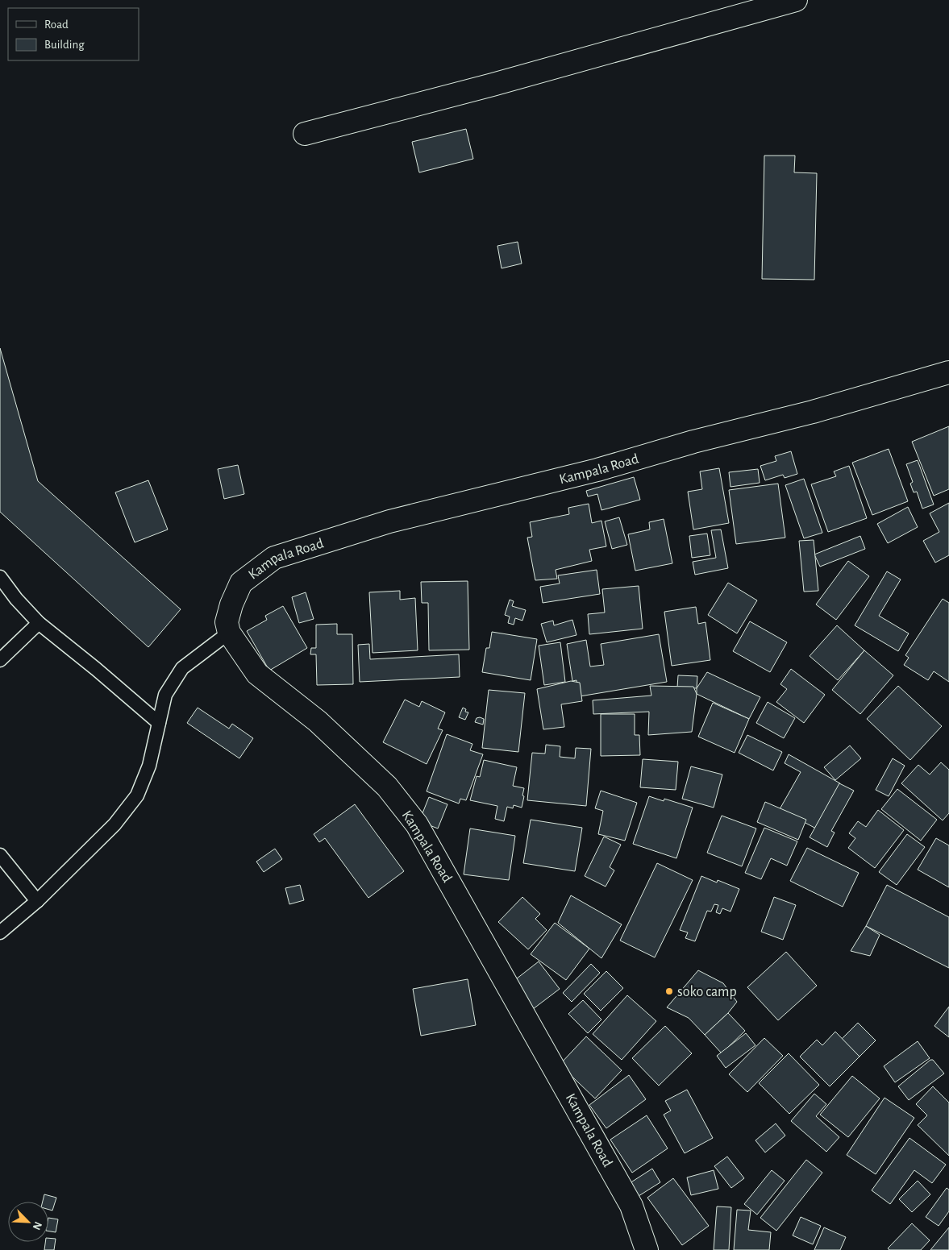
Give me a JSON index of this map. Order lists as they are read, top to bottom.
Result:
{
  "streets": {
    "street": ["Kampala Road"]
  },
  "places": ["soko camp"],
  "legend": ["Road", "Building"],
  "north": "bottom right"
}
